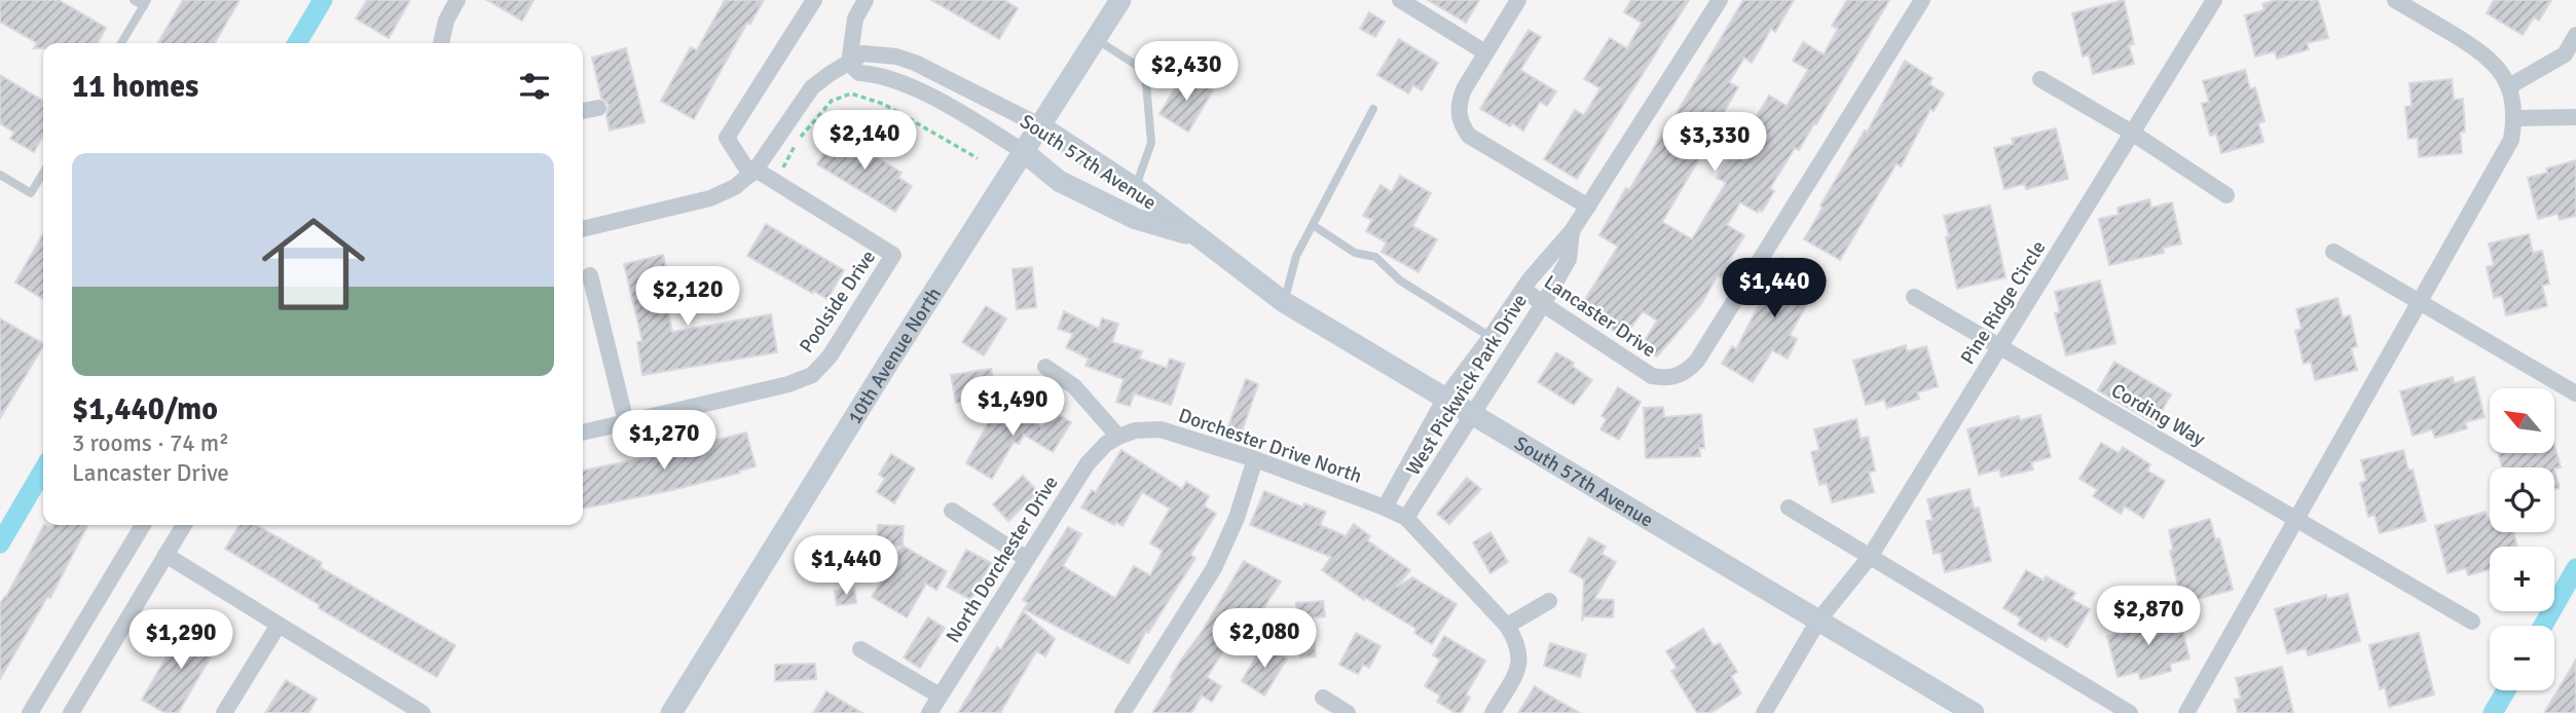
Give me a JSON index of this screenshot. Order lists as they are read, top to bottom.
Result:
{
  "streets": {
    "street": [
      "South 57th Avenue",
      "Poolside Drive",
      "Pine Ridge Circle",
      "Lancaster Drive",
      "10th Avenue North",
      "West Pickwick Park Drive",
      "Cording Way",
      "Dorchester Drive North",
      "North Dorchester Drive"
    ]
  },
  "crossings": [
    ["South 57th Avenue", "Pine Ridge Circle"],
    ["South 57th Avenue", "10th Avenue North"],
    ["South 57th Avenue", "West Pickwick Park Drive"],
    ["Pine Ridge Circle", "Cording Way"],
    ["Lancaster Drive", "West Pickwick Park Drive"],
    ["West Pickwick Park Drive", "Dorchester Drive North"],
    ["Dorchester Drive North", "North Dorchester Drive"]
  ],
  "north": "top left",
  "page": {
    "price": [
      "$2,430",
      "$2,140",
      "$3,330",
      "$1,440",
      "$2,120",
      "$1,490",
      "$1,270",
      "$1,440",
      "$2,870",
      "$2,080",
      "$1,290"
    ],
    "heading": "11 homes",
    "list": [
      {
        "name": "$1,440/mo",
        "note": "3 rooms · 74 m² · Lancaster Drive"
      }
    ],
    "map_buttons": ["+", "−"]
  }
}
